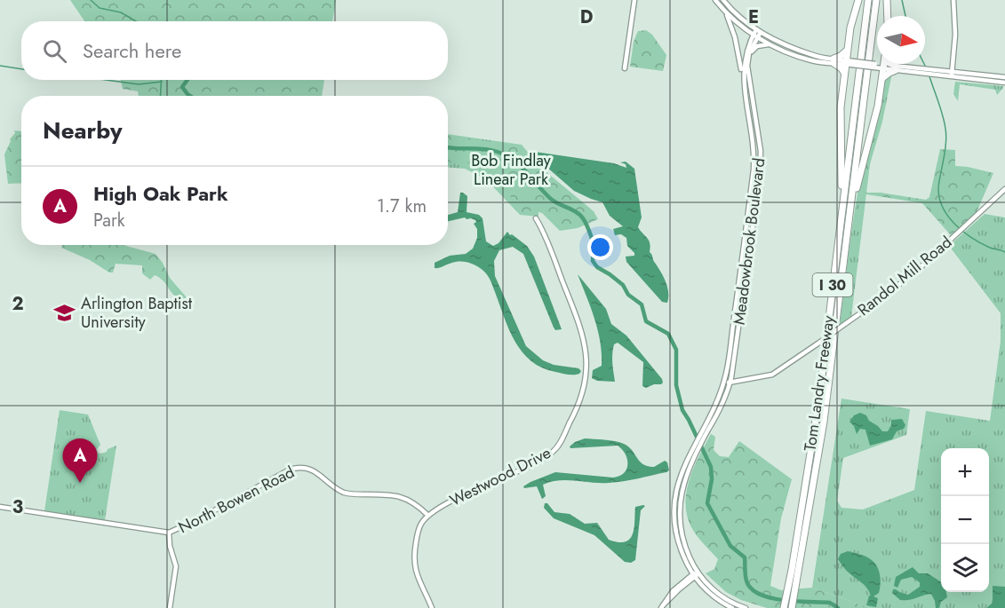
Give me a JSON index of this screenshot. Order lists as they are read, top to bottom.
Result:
{
  "streets": {
    "highway": ["I 30", "Tom Landry Freeway"],
    "main road": [
      "Meadowbrook Boulevard",
      "Randol Mill Road",
      "Westwood Drive",
      "North Bowen Road"
    ]
  },
  "crossings": [
    ["Meadowbrook Boulevard", "Randol Mill Road"],
    ["Westwood Drive", "North Bowen Road"]
  ],
  "parks": ["Bob Findlay Linear Park"],
  "places": {
    "school or university": ["Arlington Baptist University"]
  },
  "north": "right",
  "page": {
    "search": "Search here",
    "heading": "Nearby",
    "list": [
      {
        "mark": "A",
        "name": "High Oak Park",
        "note": "Park",
        "value": "1.7 km"
      }
    ],
    "pins": "A",
    "map_buttons": ["+", "−"]
  },
  "grid": {
    "columns": ["D", "E"],
    "rows": ["2", "3"]
  }
}
